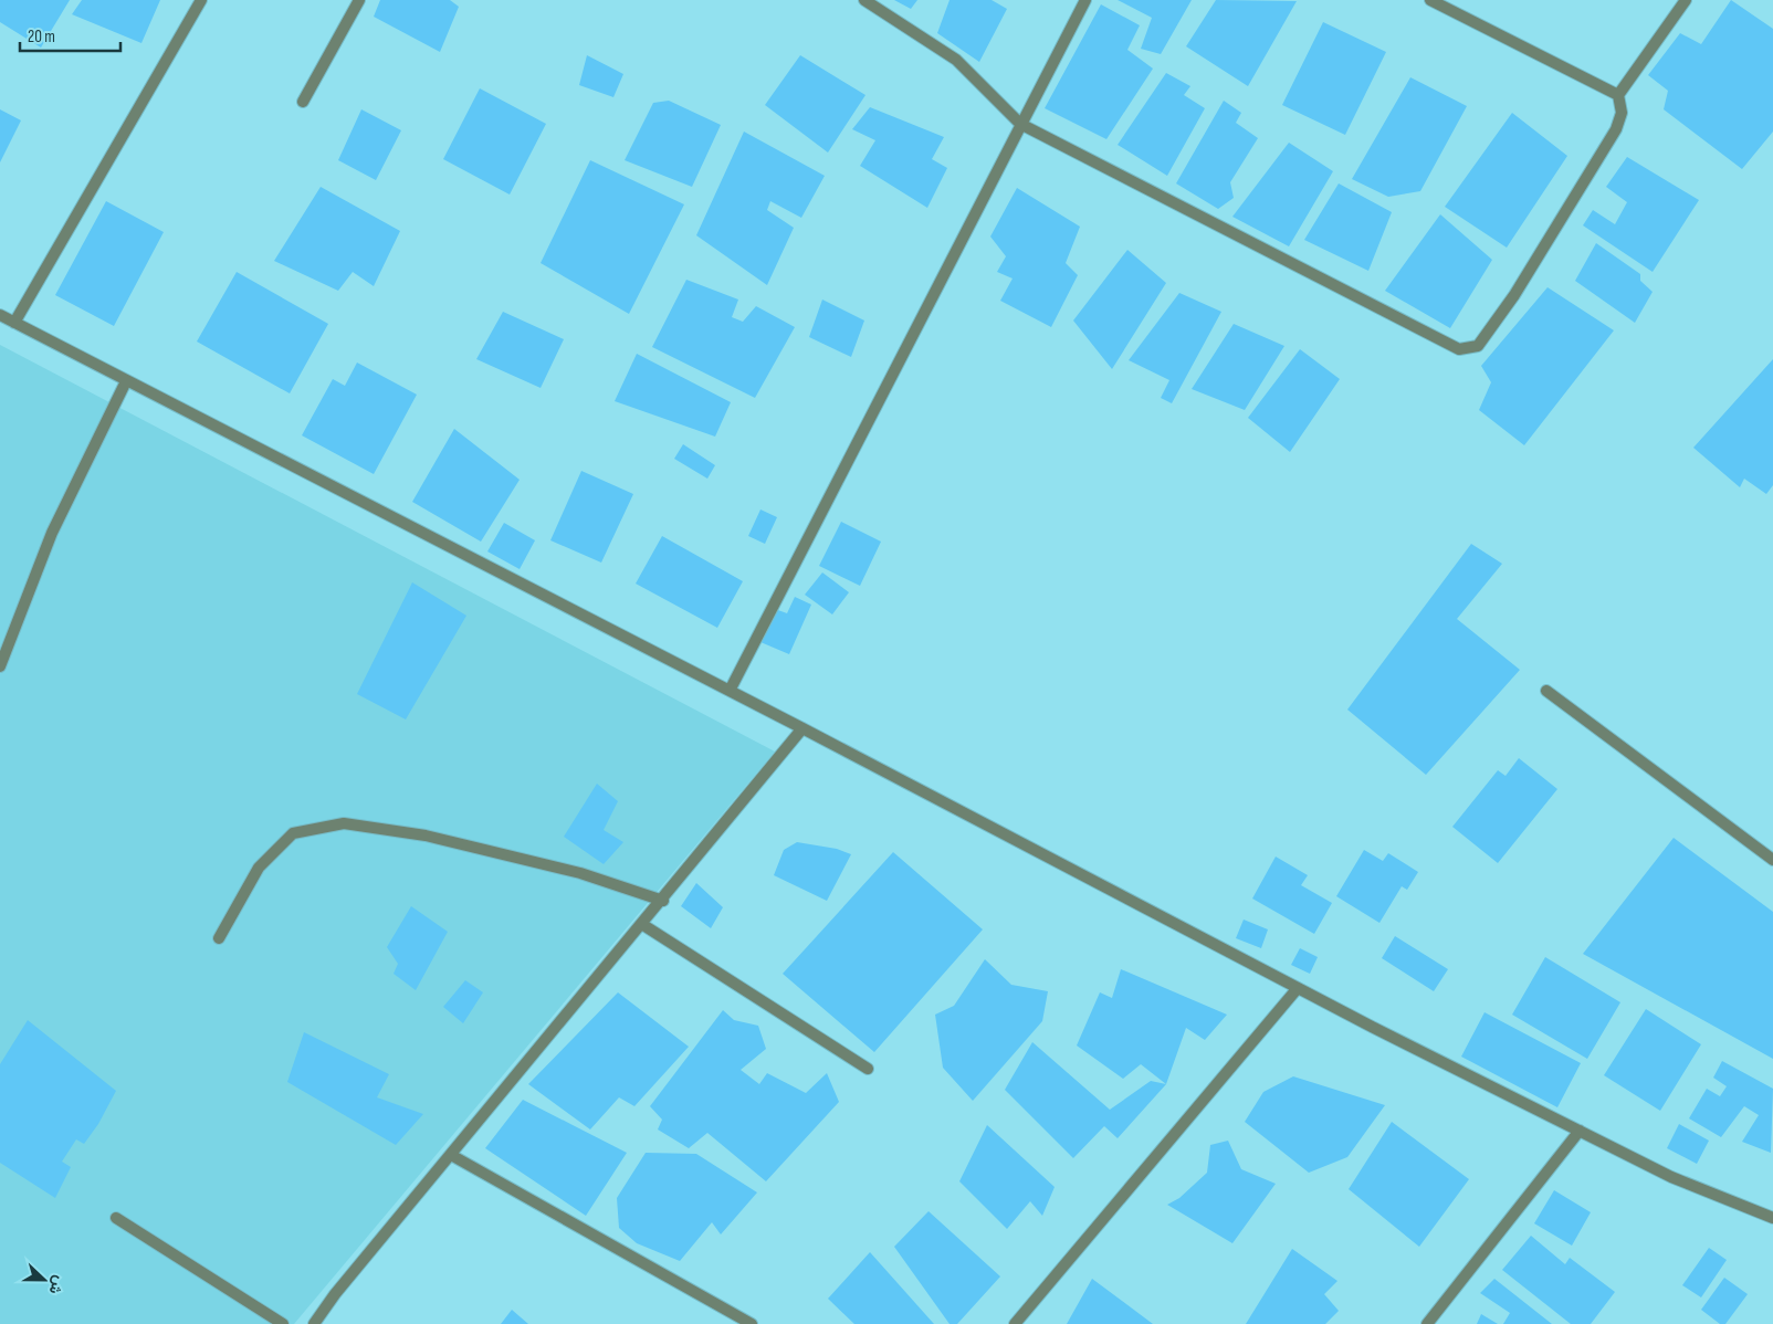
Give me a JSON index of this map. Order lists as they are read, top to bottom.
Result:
{
  "scale_bar": "20 m",
  "north": "right"
}
